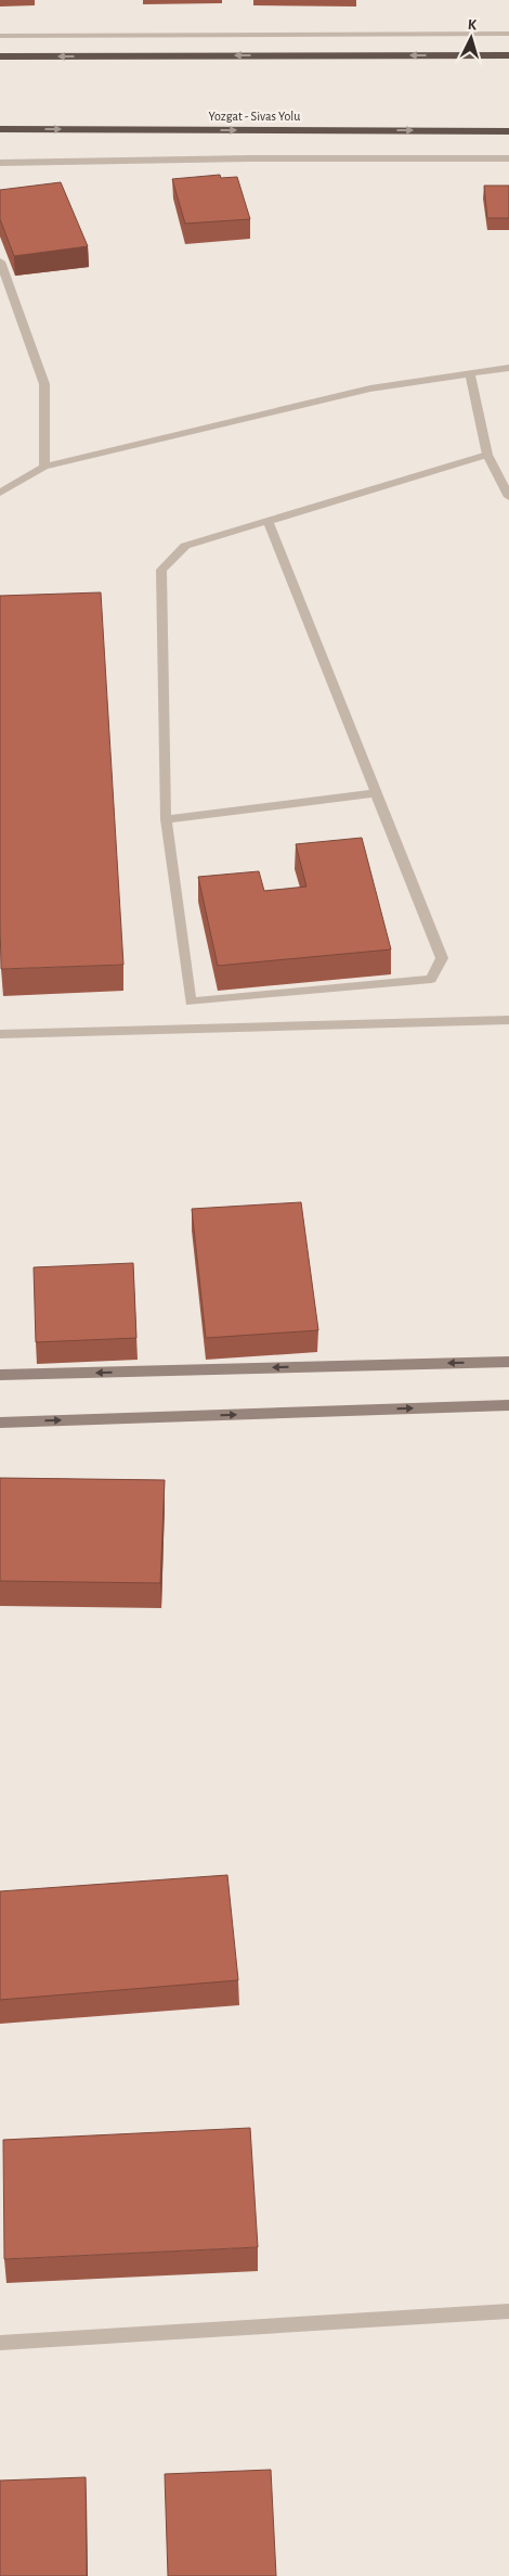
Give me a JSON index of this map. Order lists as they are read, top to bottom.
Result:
{
  "streets": {
    "highway": ["Yozgat - Sivas Yolu"]
  },
  "north": "top"
}
